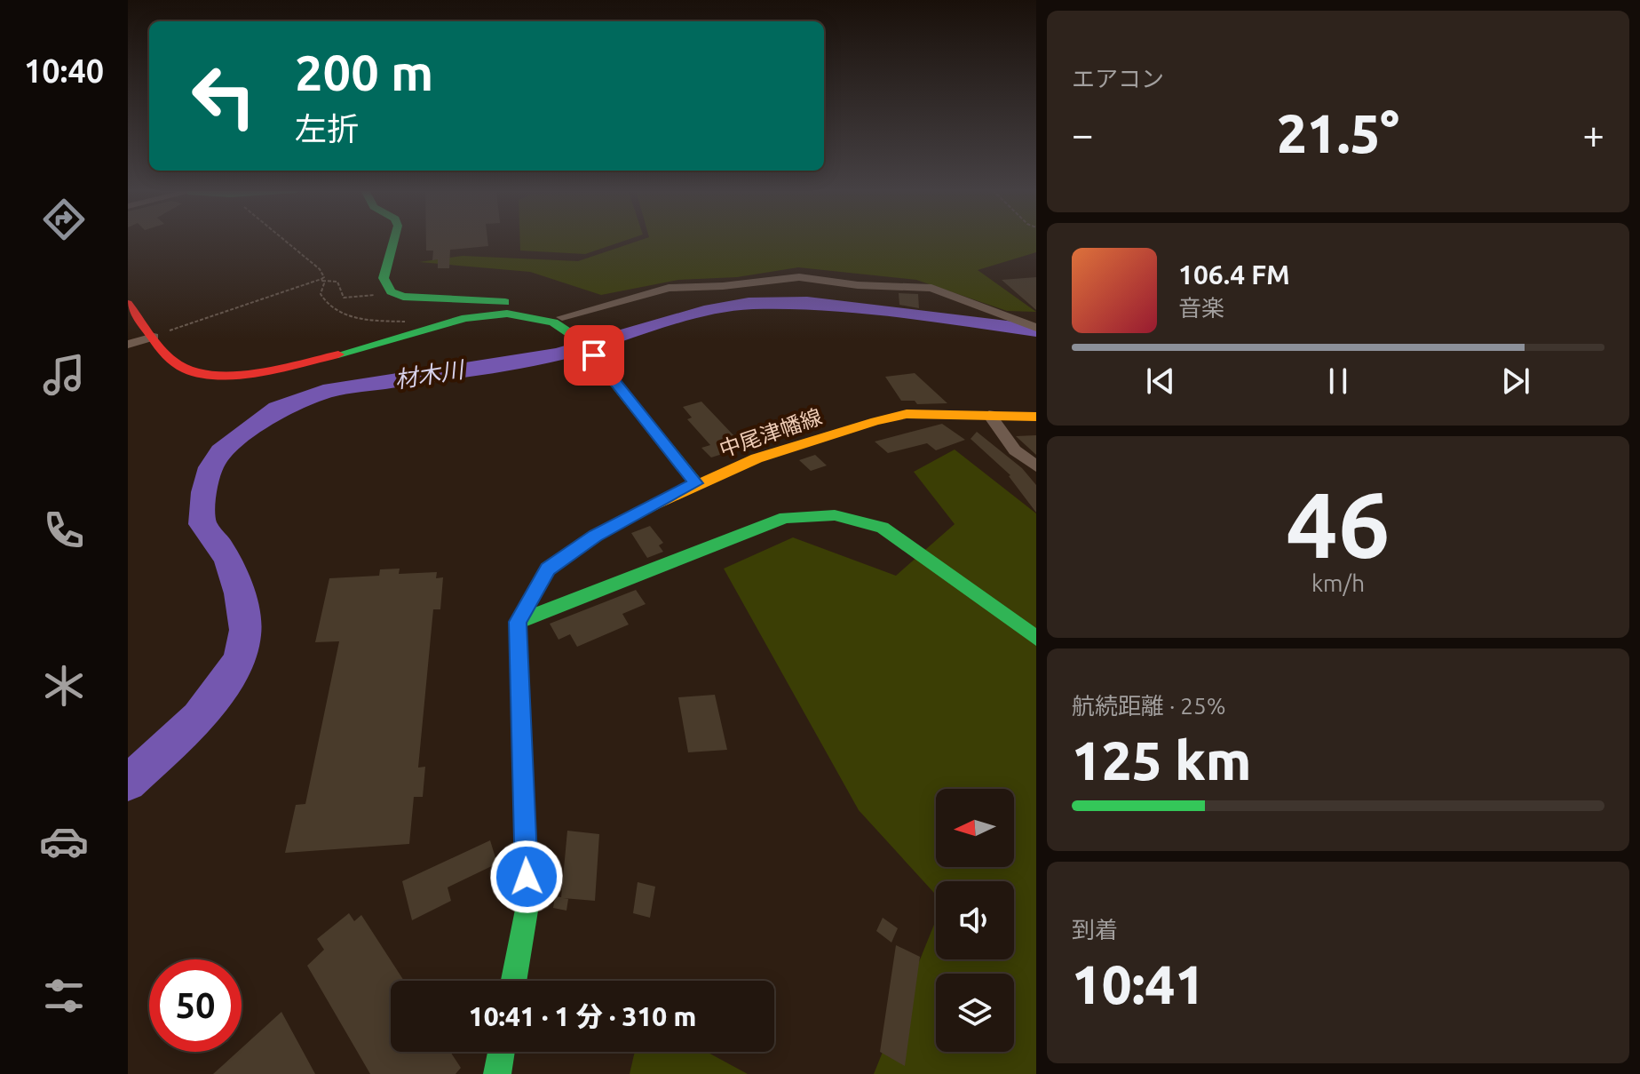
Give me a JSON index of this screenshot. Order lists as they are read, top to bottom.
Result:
{
  "streets": {
    "street": ["中尾津幡線"]
  },
  "water": ["材木川"],
  "north": "left",
  "page": {
    "tabs": "10:40",
    "tile": [
      "エアコン",
      ["46", "km/h"],
      ["航続距離 · 25%", "125 km"],
      ["到着", "10:41"]
    ],
    "turn": ["200 m", "左折"],
    "heat": ["−", "21.5°", "+"],
    "song": ["106.4 FM", "音楽"],
    "limit": "50",
    "trip": "10:41 · 1 分 · 310 m"
  }
}
